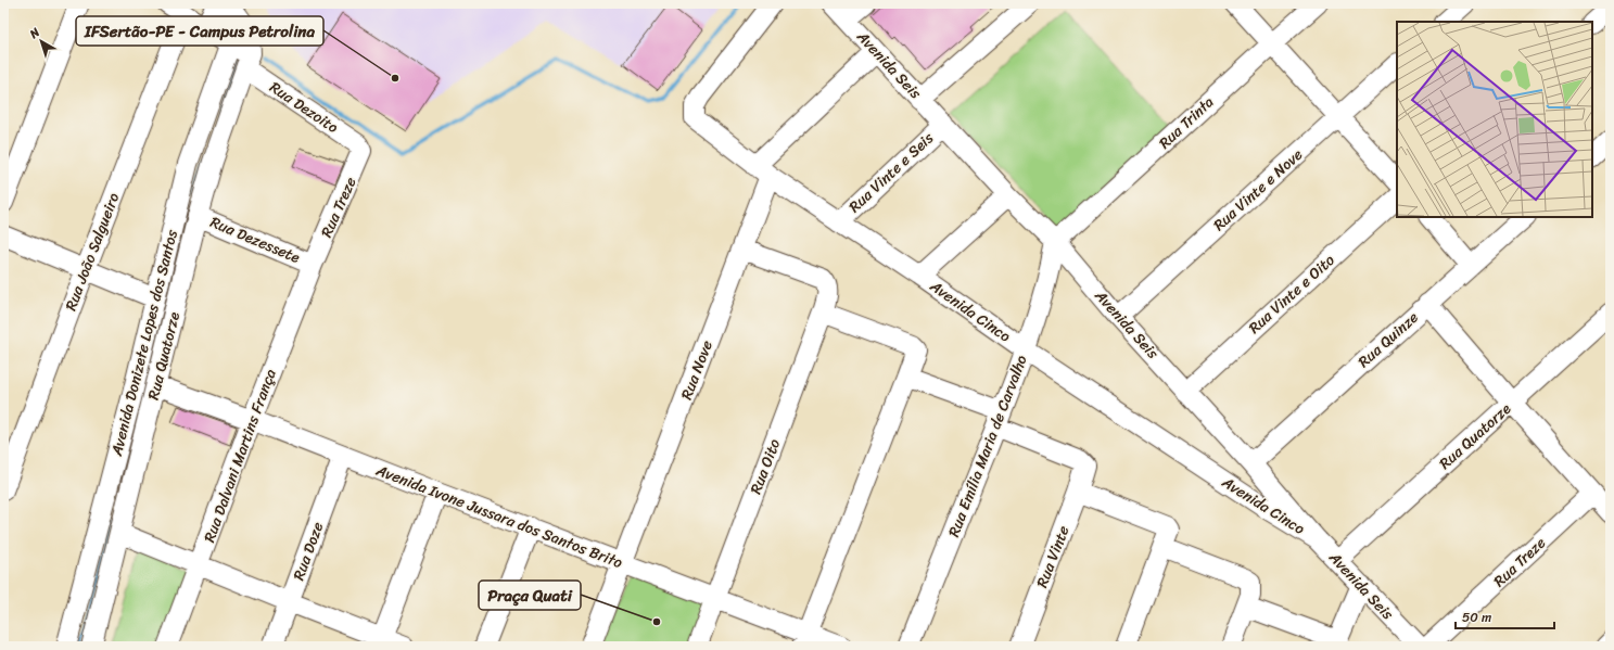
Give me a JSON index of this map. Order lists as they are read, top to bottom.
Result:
{
  "streets": {
    "street": [
      "Avenida Seis",
      "Rua Dezoito",
      "Rua Trinta",
      "Rua Vinte e Seis",
      "Rua Vinte e Nove",
      "Rua Treze",
      "Rua Dezessete",
      "Rua João Salgueiro",
      "Rua Vinte e Oito",
      "Avenida Cinco",
      "Rua Quinze",
      "Avenida Donizete Lopes dos Santos",
      "Rua Quatorze",
      "Rua Nove",
      "Rua Emília Maria de Carvalho",
      "Rua Dalvani Martins França",
      "Rua Oito",
      "Avenida Ivone Jussara dos Santos Brito",
      "Rua Doze",
      "Rua Vinte"
    ]
  },
  "crossings": [
    ["Avenida Seis", "Rua Trinta"],
    ["Avenida Seis", "Rua Vinte e Seis"],
    ["Avenida Seis", "Rua Vinte e Nove"],
    ["Avenida Seis", "Rua Vinte e Oito"],
    ["Avenida Seis", "Avenida Cinco"],
    ["Avenida Seis", "Rua Quinze"],
    ["Avenida Seis", "Rua Quatorze"],
    ["Avenida Seis", "Rua Emília Maria de Carvalho"],
    ["Rua Dezoito", "Rua Treze"],
    ["Rua Dezoito", "Rua Quatorze"],
    ["Rua Trinta", "Rua Emília Maria de Carvalho"],
    ["Rua Vinte e Seis", "Avenida Cinco"],
    ["Rua Treze", "Rua Dezessete"],
    ["Rua Treze", "Rua Dalvani Martins França"],
    ["Rua Dezessete", "Rua Quatorze"],
    ["Rua Dezessete", "Rua Dalvani Martins França"],
    ["Avenida Cinco", "Rua Nove"],
    ["Avenida Cinco", "Rua Emília Maria de Carvalho"],
    ["Avenida Donizete Lopes dos Santos", "Avenida Ivone Jussara dos Santos Brito"],
    ["Rua Quatorze", "Avenida Ivone Jussara dos Santos Brito"],
    ["Rua Nove", "Rua Oito"],
    ["Rua Nove", "Avenida Ivone Jussara dos Santos Brito"],
    ["Rua Emília Maria de Carvalho", "Rua Vinte"],
    ["Rua Dalvani Martins França", "Avenida Ivone Jussara dos Santos Brito"],
    ["Rua Oito", "Avenida Ivone Jussara dos Santos Brito"],
    ["Avenida Ivone Jussara dos Santos Brito", "Rua Doze"]
  ],
  "places": ["IFSertão-PE - Campus Petrolina", "Praça Quati"],
  "scale_bar": "50 m",
  "north": "top left"
}
